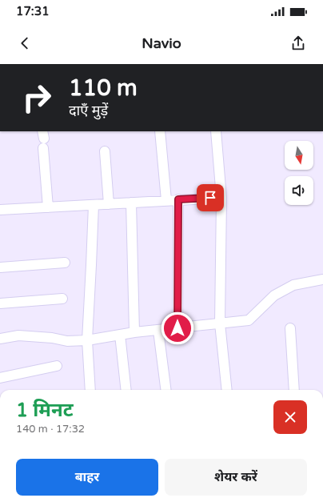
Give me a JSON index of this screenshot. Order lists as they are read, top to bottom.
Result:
{
  "north": "bottom",
  "page": {
    "status": "17:31",
    "header": "Navio",
    "turn": ["110 m", "दाएँ मुड़ें"],
    "heading": ["1 मिनट", "140 m · 17:32"],
    "buttons": ["बाहर", "शेयर करें"]
  }
}
